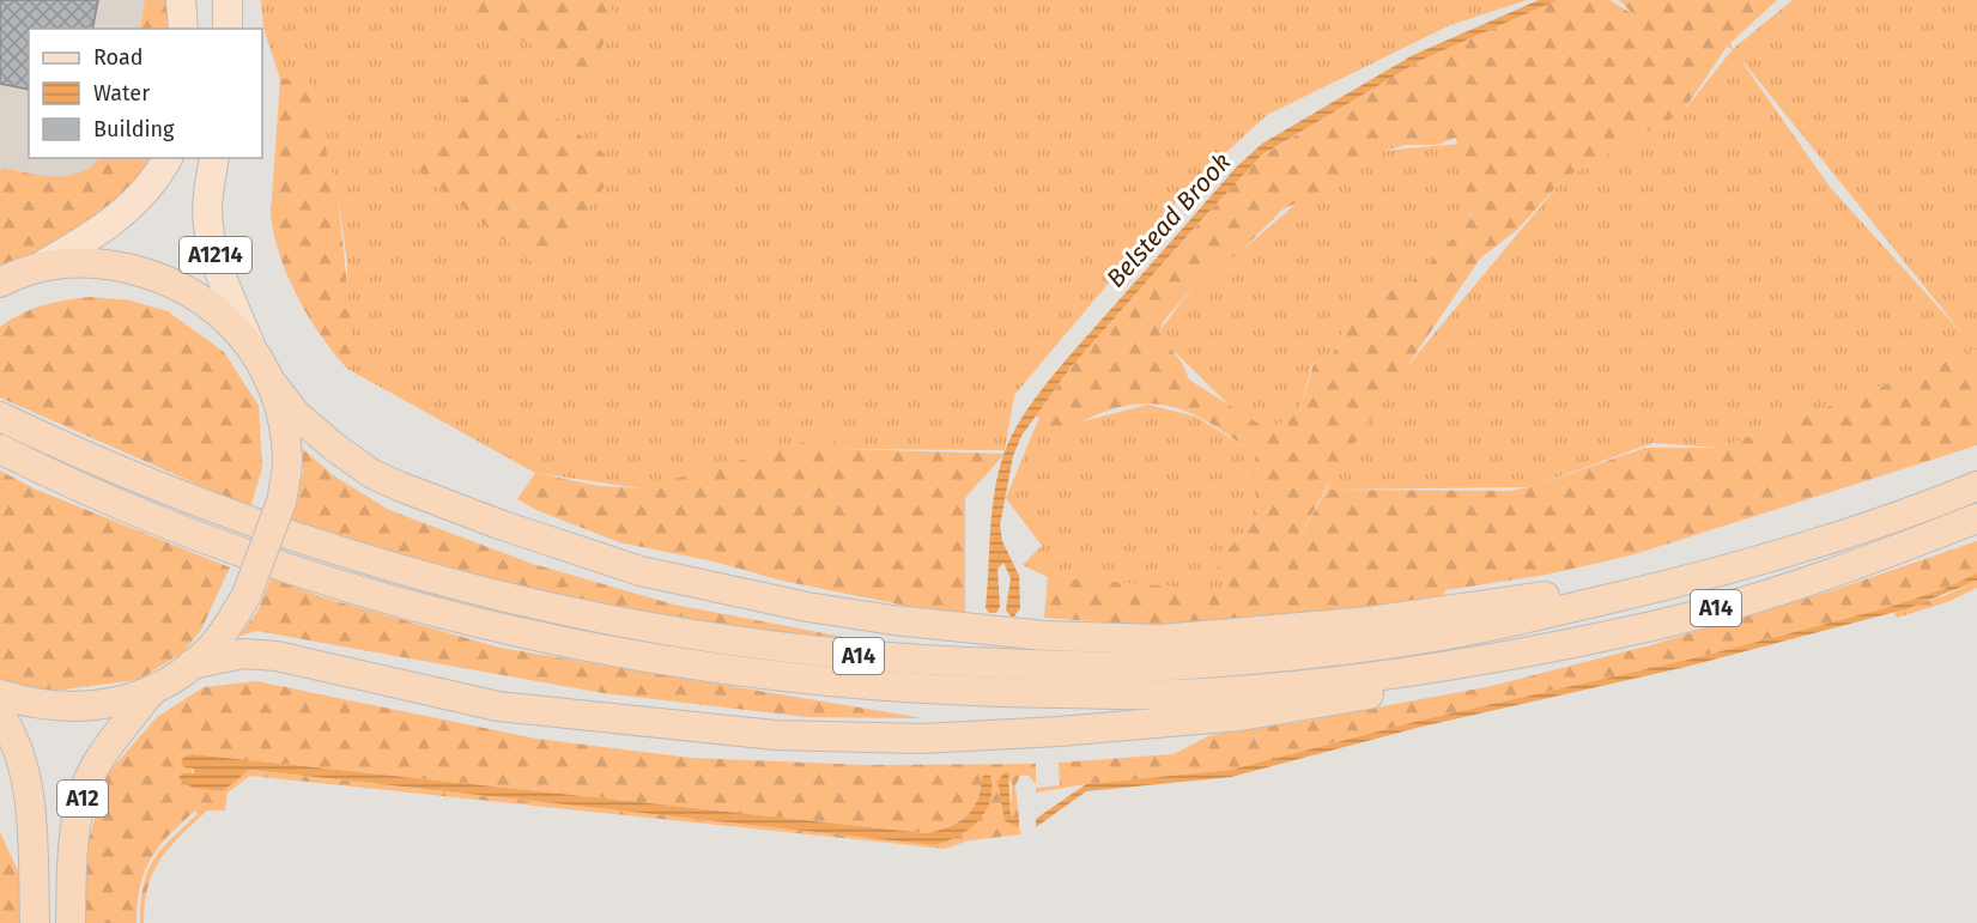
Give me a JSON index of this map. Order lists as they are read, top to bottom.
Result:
{
  "streets": {
    "highway": ["A14", "A12"],
    "main road": ["A1214"]
  },
  "water": ["Belstead Brook"],
  "legend": ["Road", "Water", "Building"]
}
